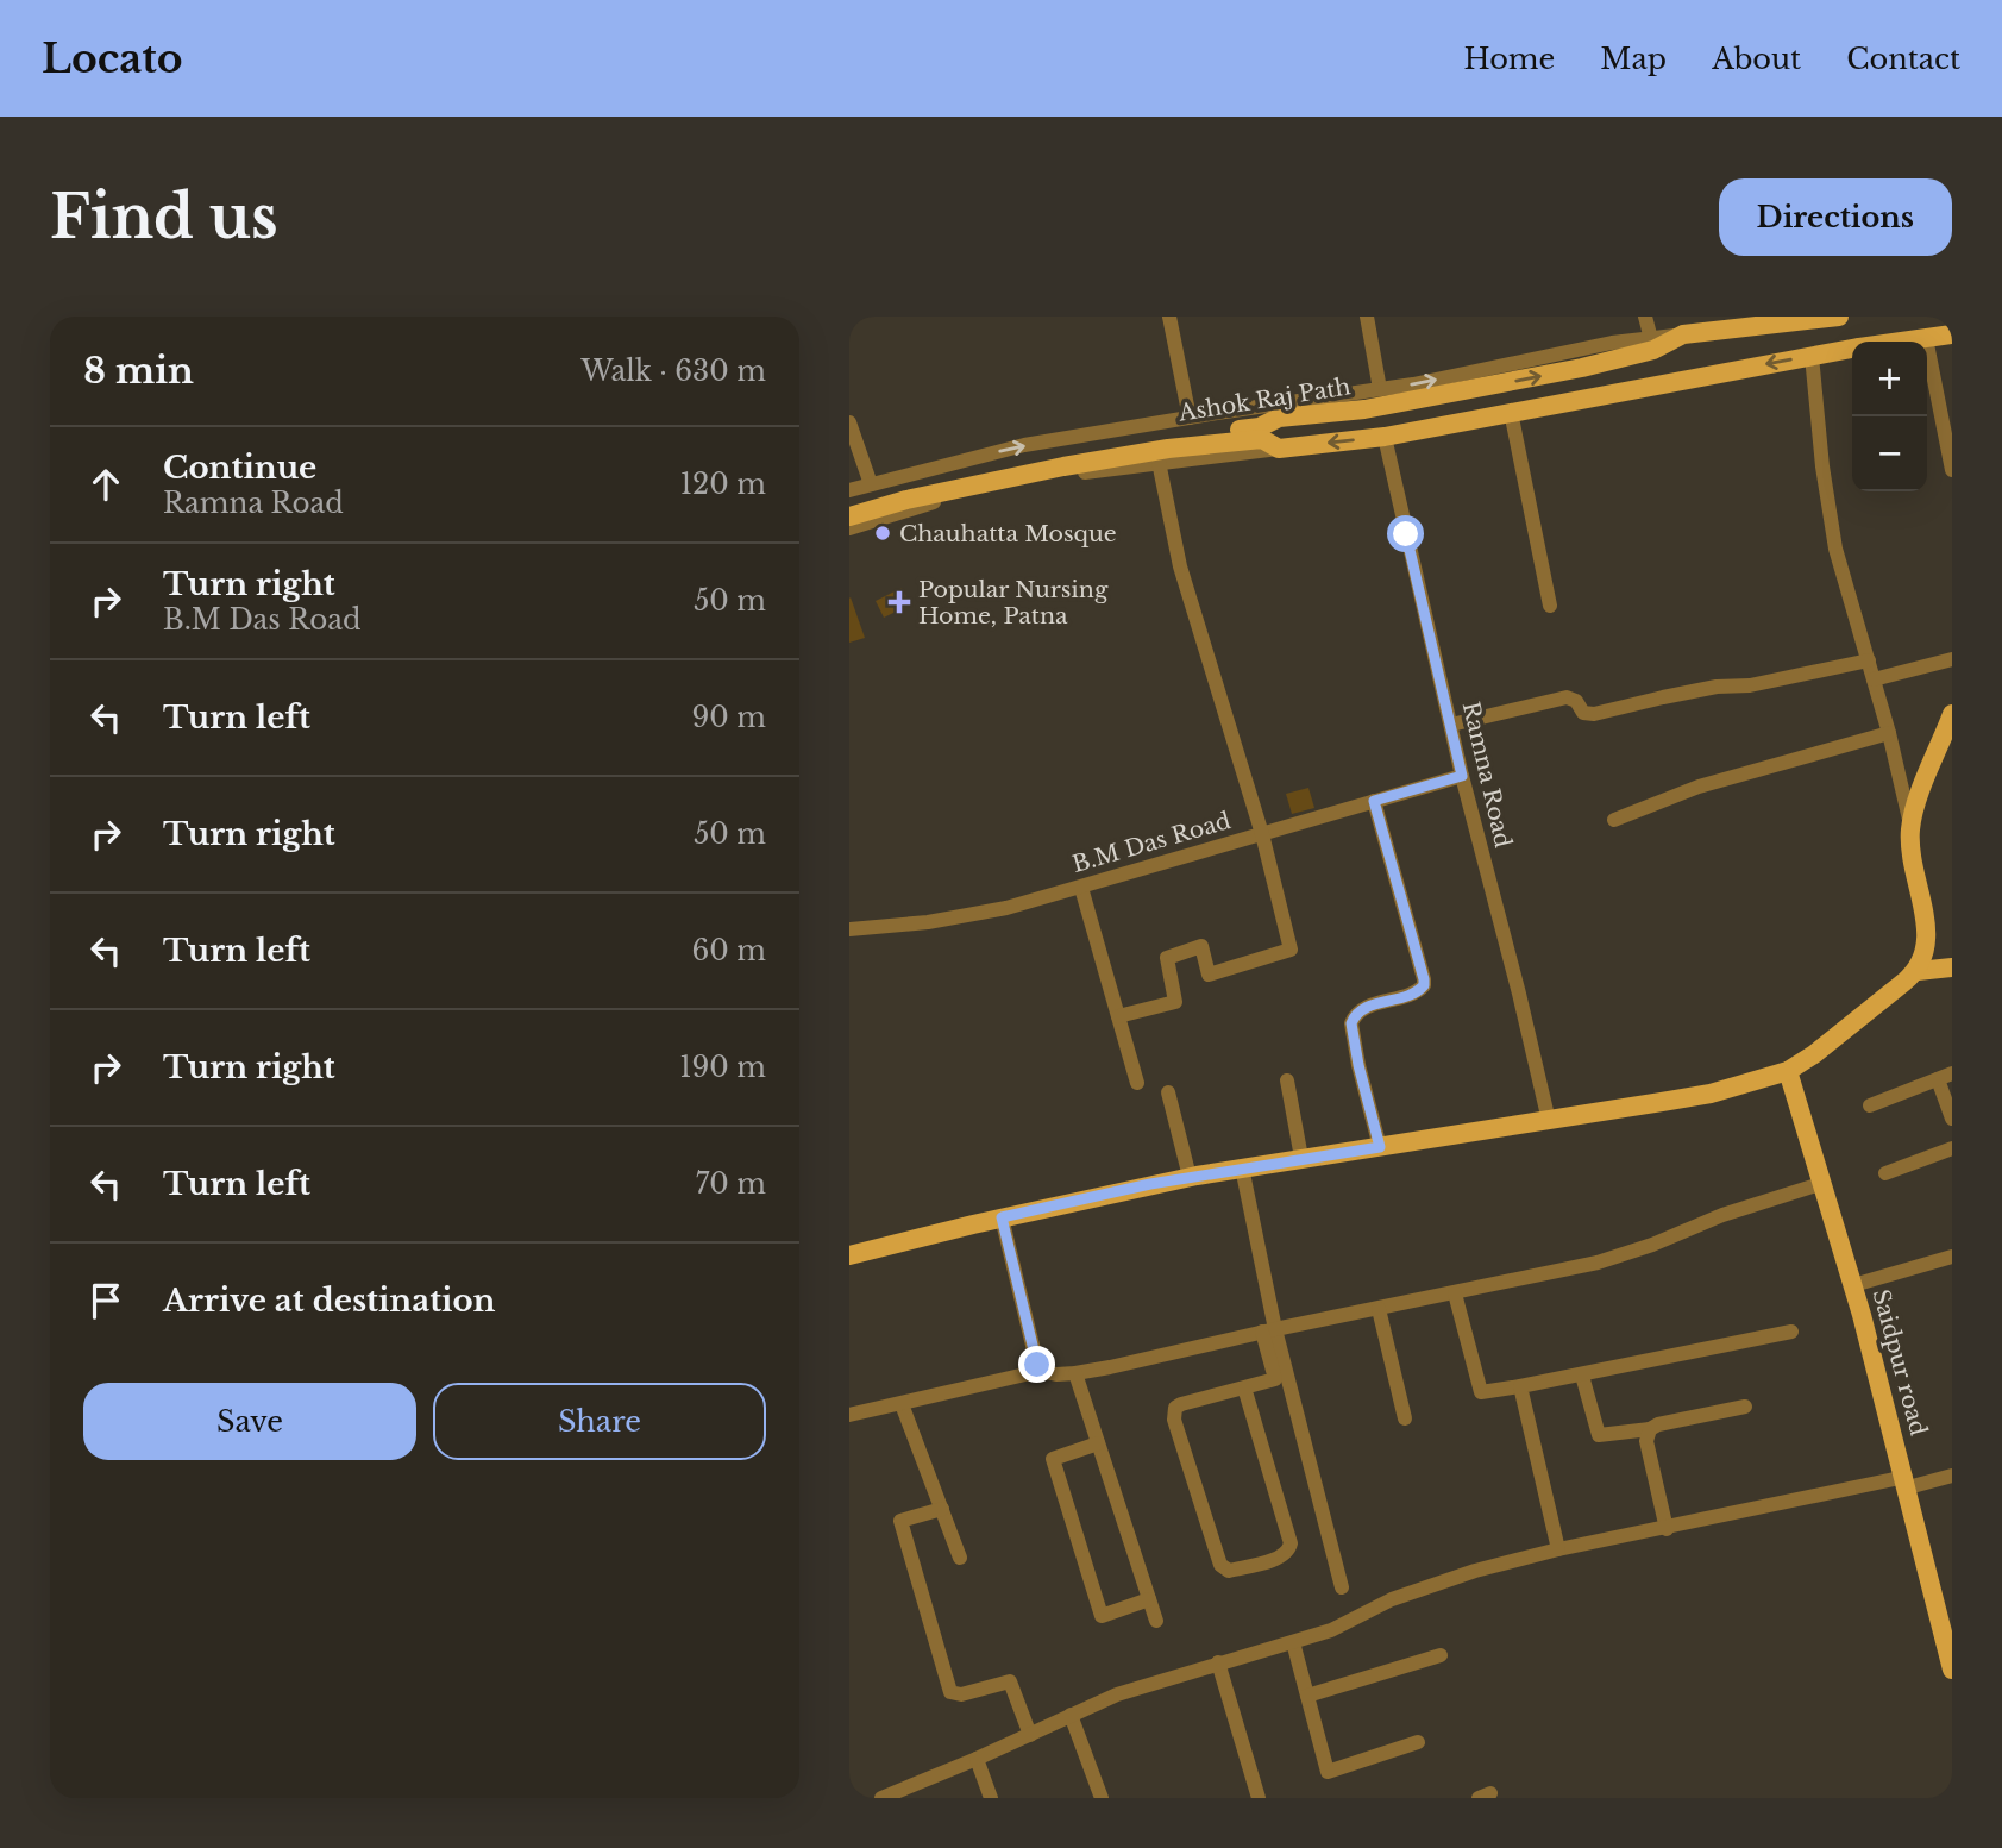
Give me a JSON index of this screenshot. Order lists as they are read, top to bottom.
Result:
{
  "streets": {
    "main road": ["Ashok Raj Path", "Saidpur road"],
    "street": ["Ramna Road", "B.M Das Road"]
  },
  "crossings": [
    ["Ashok Raj Path", "Ramna Road"],
    ["Ramna Road", "B.M Das Road"]
  ],
  "places": {
    "other": ["Chauhatta Mosque"],
    "health": ["Popular Nursing Home, Patna"]
  },
  "page": {
    "header": "Locato",
    "nav": [
      "Home",
      "Map",
      "About",
      "Contact"
    ],
    "buttons": [
      "Directions",
      ["Save", "Share"]
    ],
    "title": "Find us",
    "heading": ["8 min", "Walk · 630 m"],
    "map_buttons": ["+", "−"],
    "list": [
      ["Continue", "Ramna Road", "120 m"],
      ["Turn right", "B.M Das Road", "50 m"],
      ["Turn left", "90 m"],
      ["Turn right", "50 m"],
      ["Turn left", "60 m"],
      ["Turn right", "190 m"],
      ["Turn left", "70 m"],
      "Arrive at destination"
    ]
  }
}
